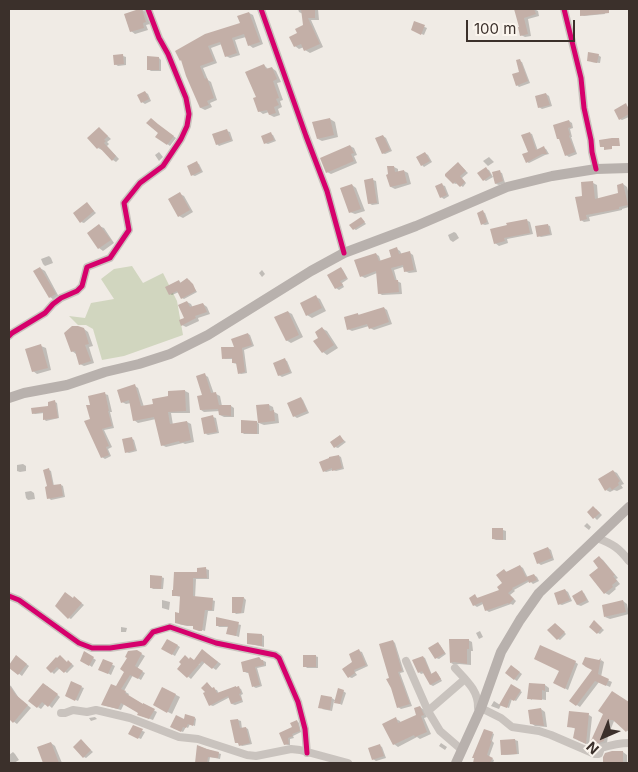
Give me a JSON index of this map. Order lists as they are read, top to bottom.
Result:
{
  "scale_bar": "100 m",
  "north": "bottom left"
}
